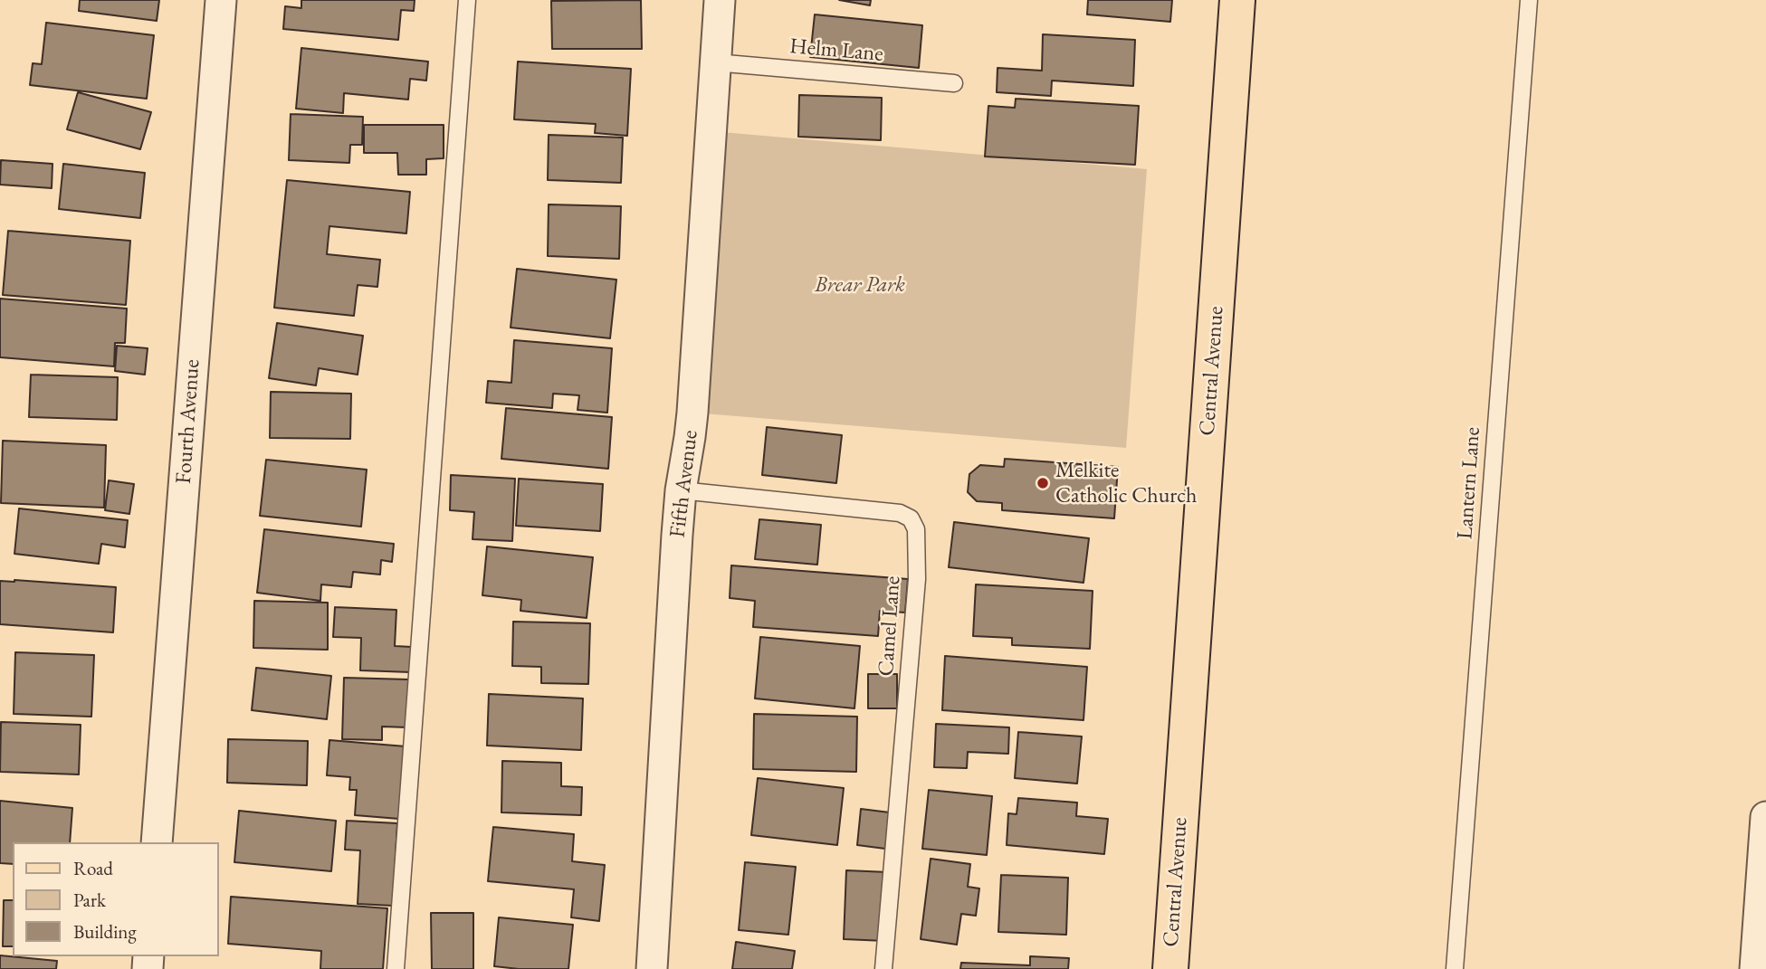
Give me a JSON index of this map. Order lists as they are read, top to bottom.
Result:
{
  "streets": {
    "main road": ["Central Avenue"],
    "street": ["Fourth Avenue", "Fifth Avenue"],
    "lane": ["Helm Lane", "Lantern Lane", "Camel Lane"]
  },
  "crossings": [
    ["Helm Lane", "Fifth Avenue"],
    ["Fifth Avenue", "Camel Lane"]
  ],
  "parks": ["Brear Park"],
  "places": ["Melkite Catholic Church"],
  "legend": ["Road", "Park", "Building"]
}
